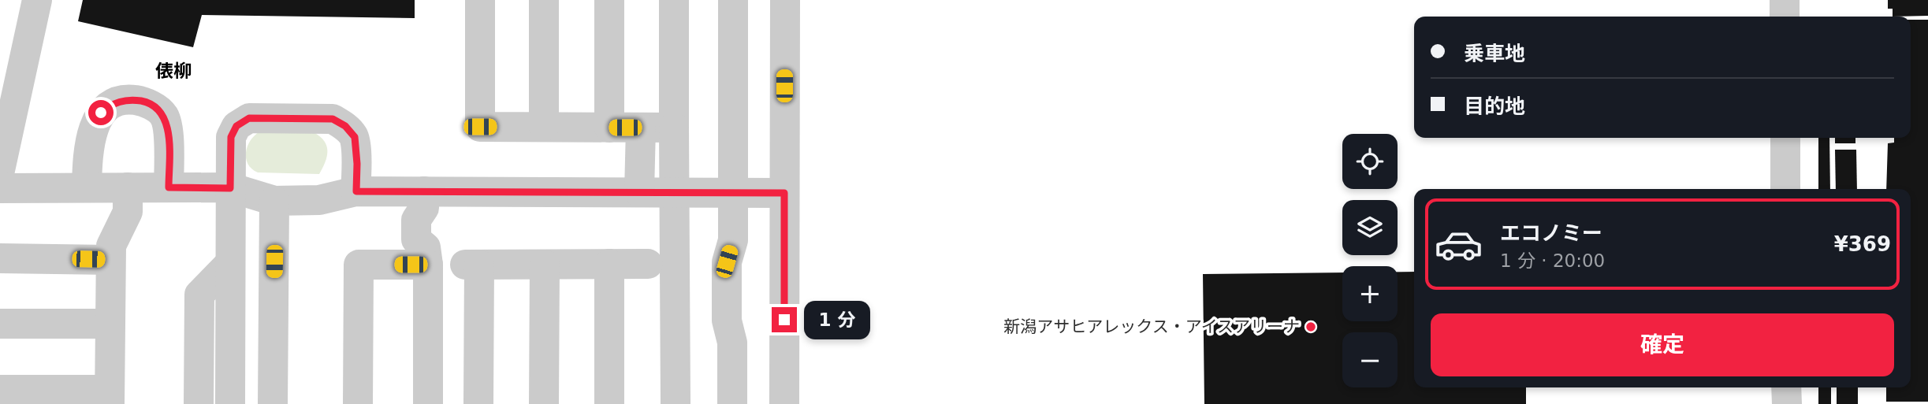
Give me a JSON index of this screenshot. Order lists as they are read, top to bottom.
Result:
{
  "districts": ["俵柳"],
  "places": ["新潟アサヒアレックス・アイスアリーナ"],
  "page": {
    "banner": ["乗車地", "目的地"],
    "map_buttons": ["+", "−"],
    "list": [
      {
        "name": "エコノミー",
        "note": "1 分 · 20:00",
        "value": "¥369"
      }
    ],
    "bubble": "1 分",
    "buttons": "確定"
  }
}
